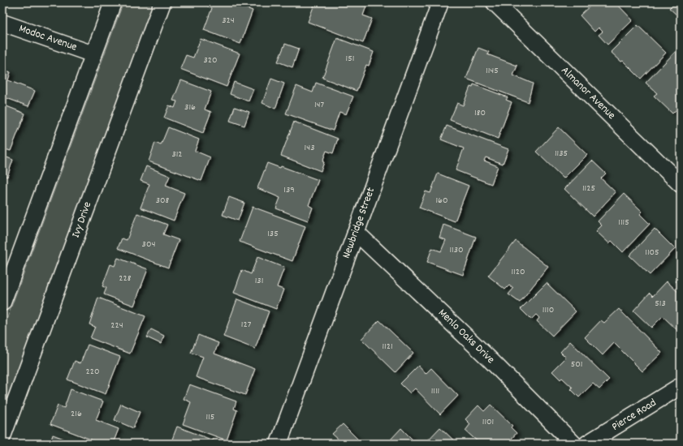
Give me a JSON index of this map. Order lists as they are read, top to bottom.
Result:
{
  "streets": {
    "street": [
      "Modoc Avenue",
      "Almanor Avenue",
      "Ivy Drive",
      "Newbridge Street",
      "Menlo Oaks Drive",
      "Pierce Road"
    ]
  },
  "crossings": [
    ["Newbridge Street", "Menlo Oaks Drive"]
  ],
  "house_numbers": [
    "324",
    "151",
    "320",
    "1145",
    "147",
    "316",
    "180",
    "143",
    "1135",
    "312",
    "1125",
    "139",
    "308",
    "160",
    "1115",
    "135",
    "304",
    "1130",
    "1105",
    "1120",
    "228",
    "131",
    "513",
    "1110",
    "127",
    "224",
    "1121",
    "501",
    "220",
    "1111",
    "216",
    "115",
    "1101"
  ]
}
